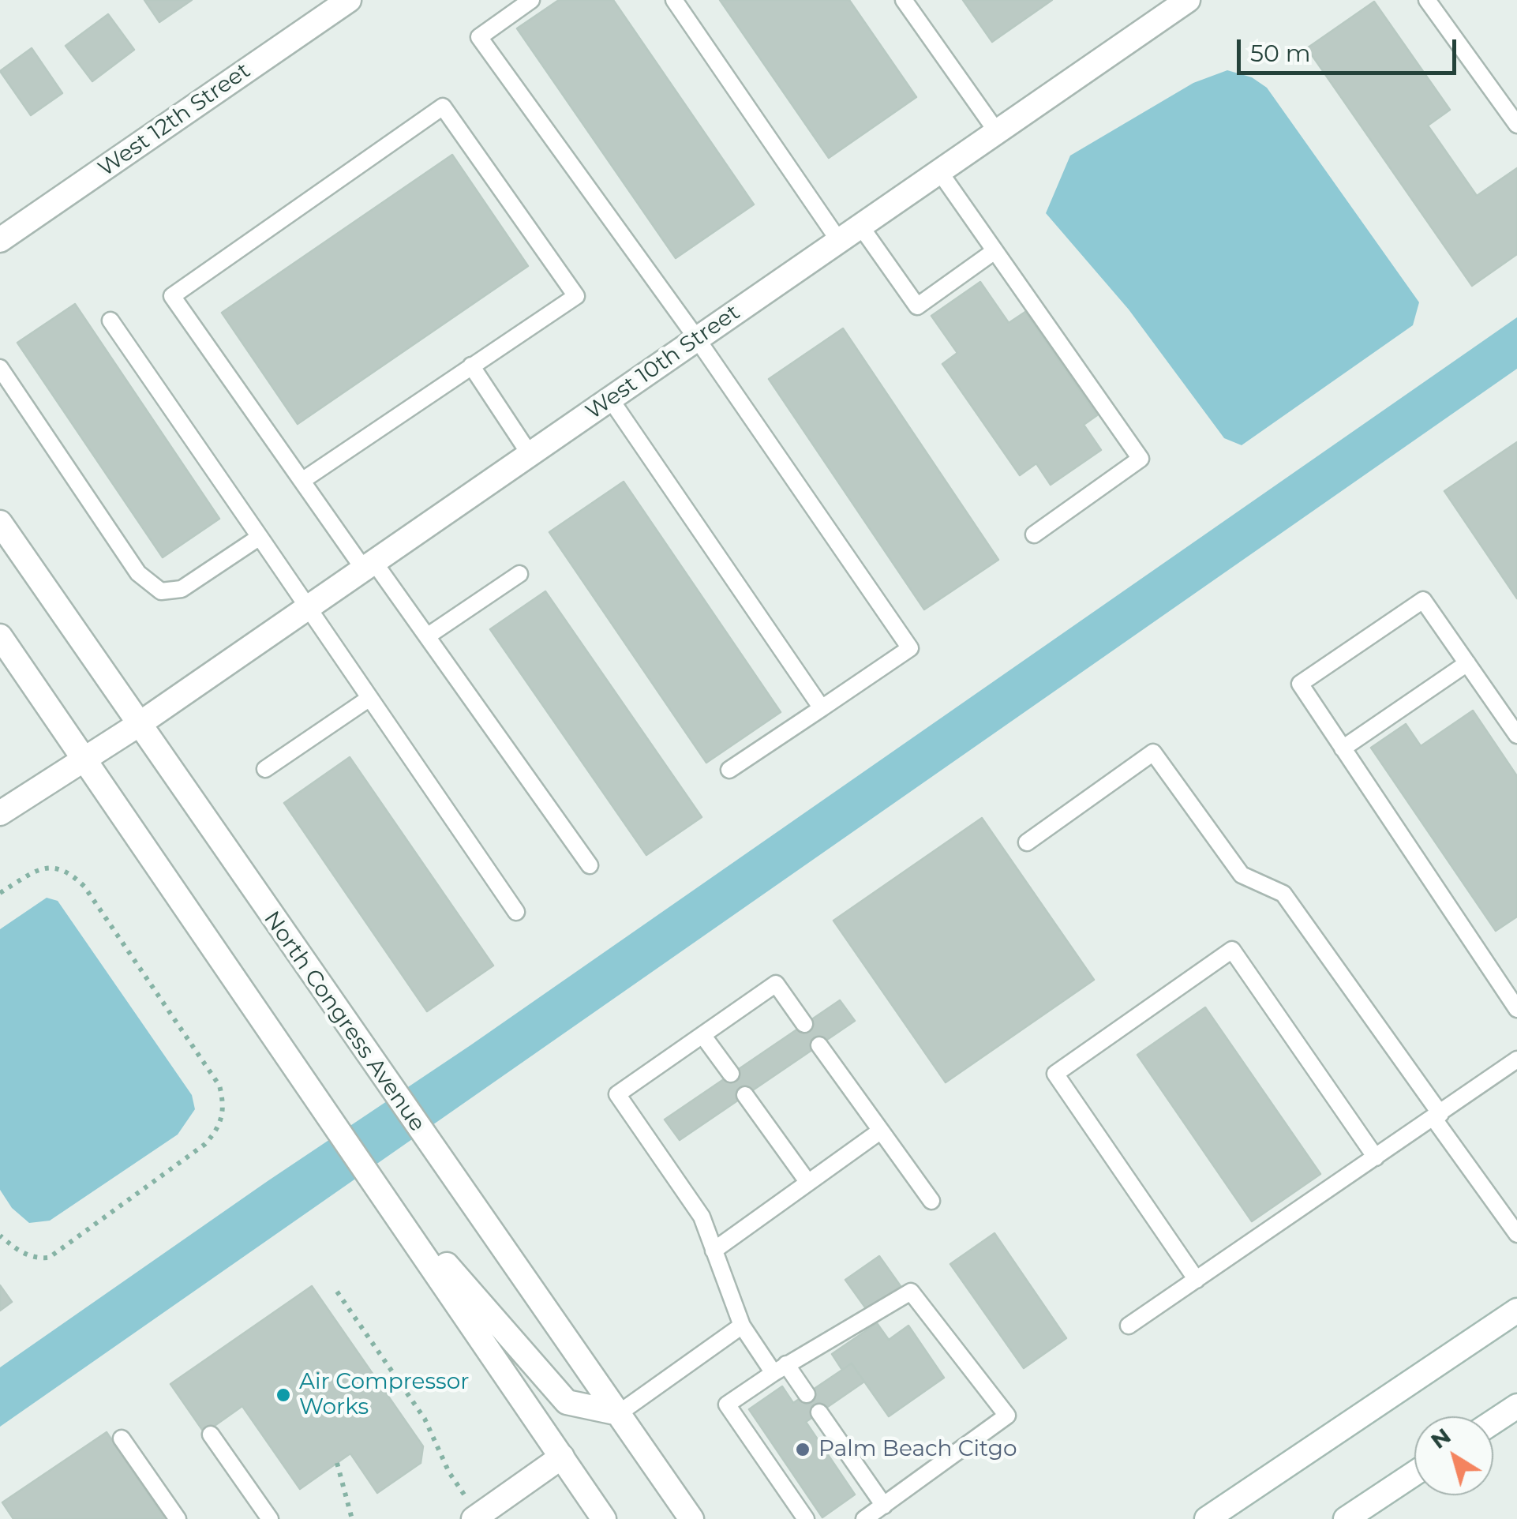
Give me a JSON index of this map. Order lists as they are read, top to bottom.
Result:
{
  "streets": {
    "street": ["West 12th Street", "West 10th Street", "North Congress Avenue"]
  },
  "crossings": [
    ["West 10th Street", "North Congress Avenue"]
  ],
  "places": ["Air Compressor Works", "Palm Beach Citgo"],
  "scale_bar": "50 m",
  "north": "top left"
}
